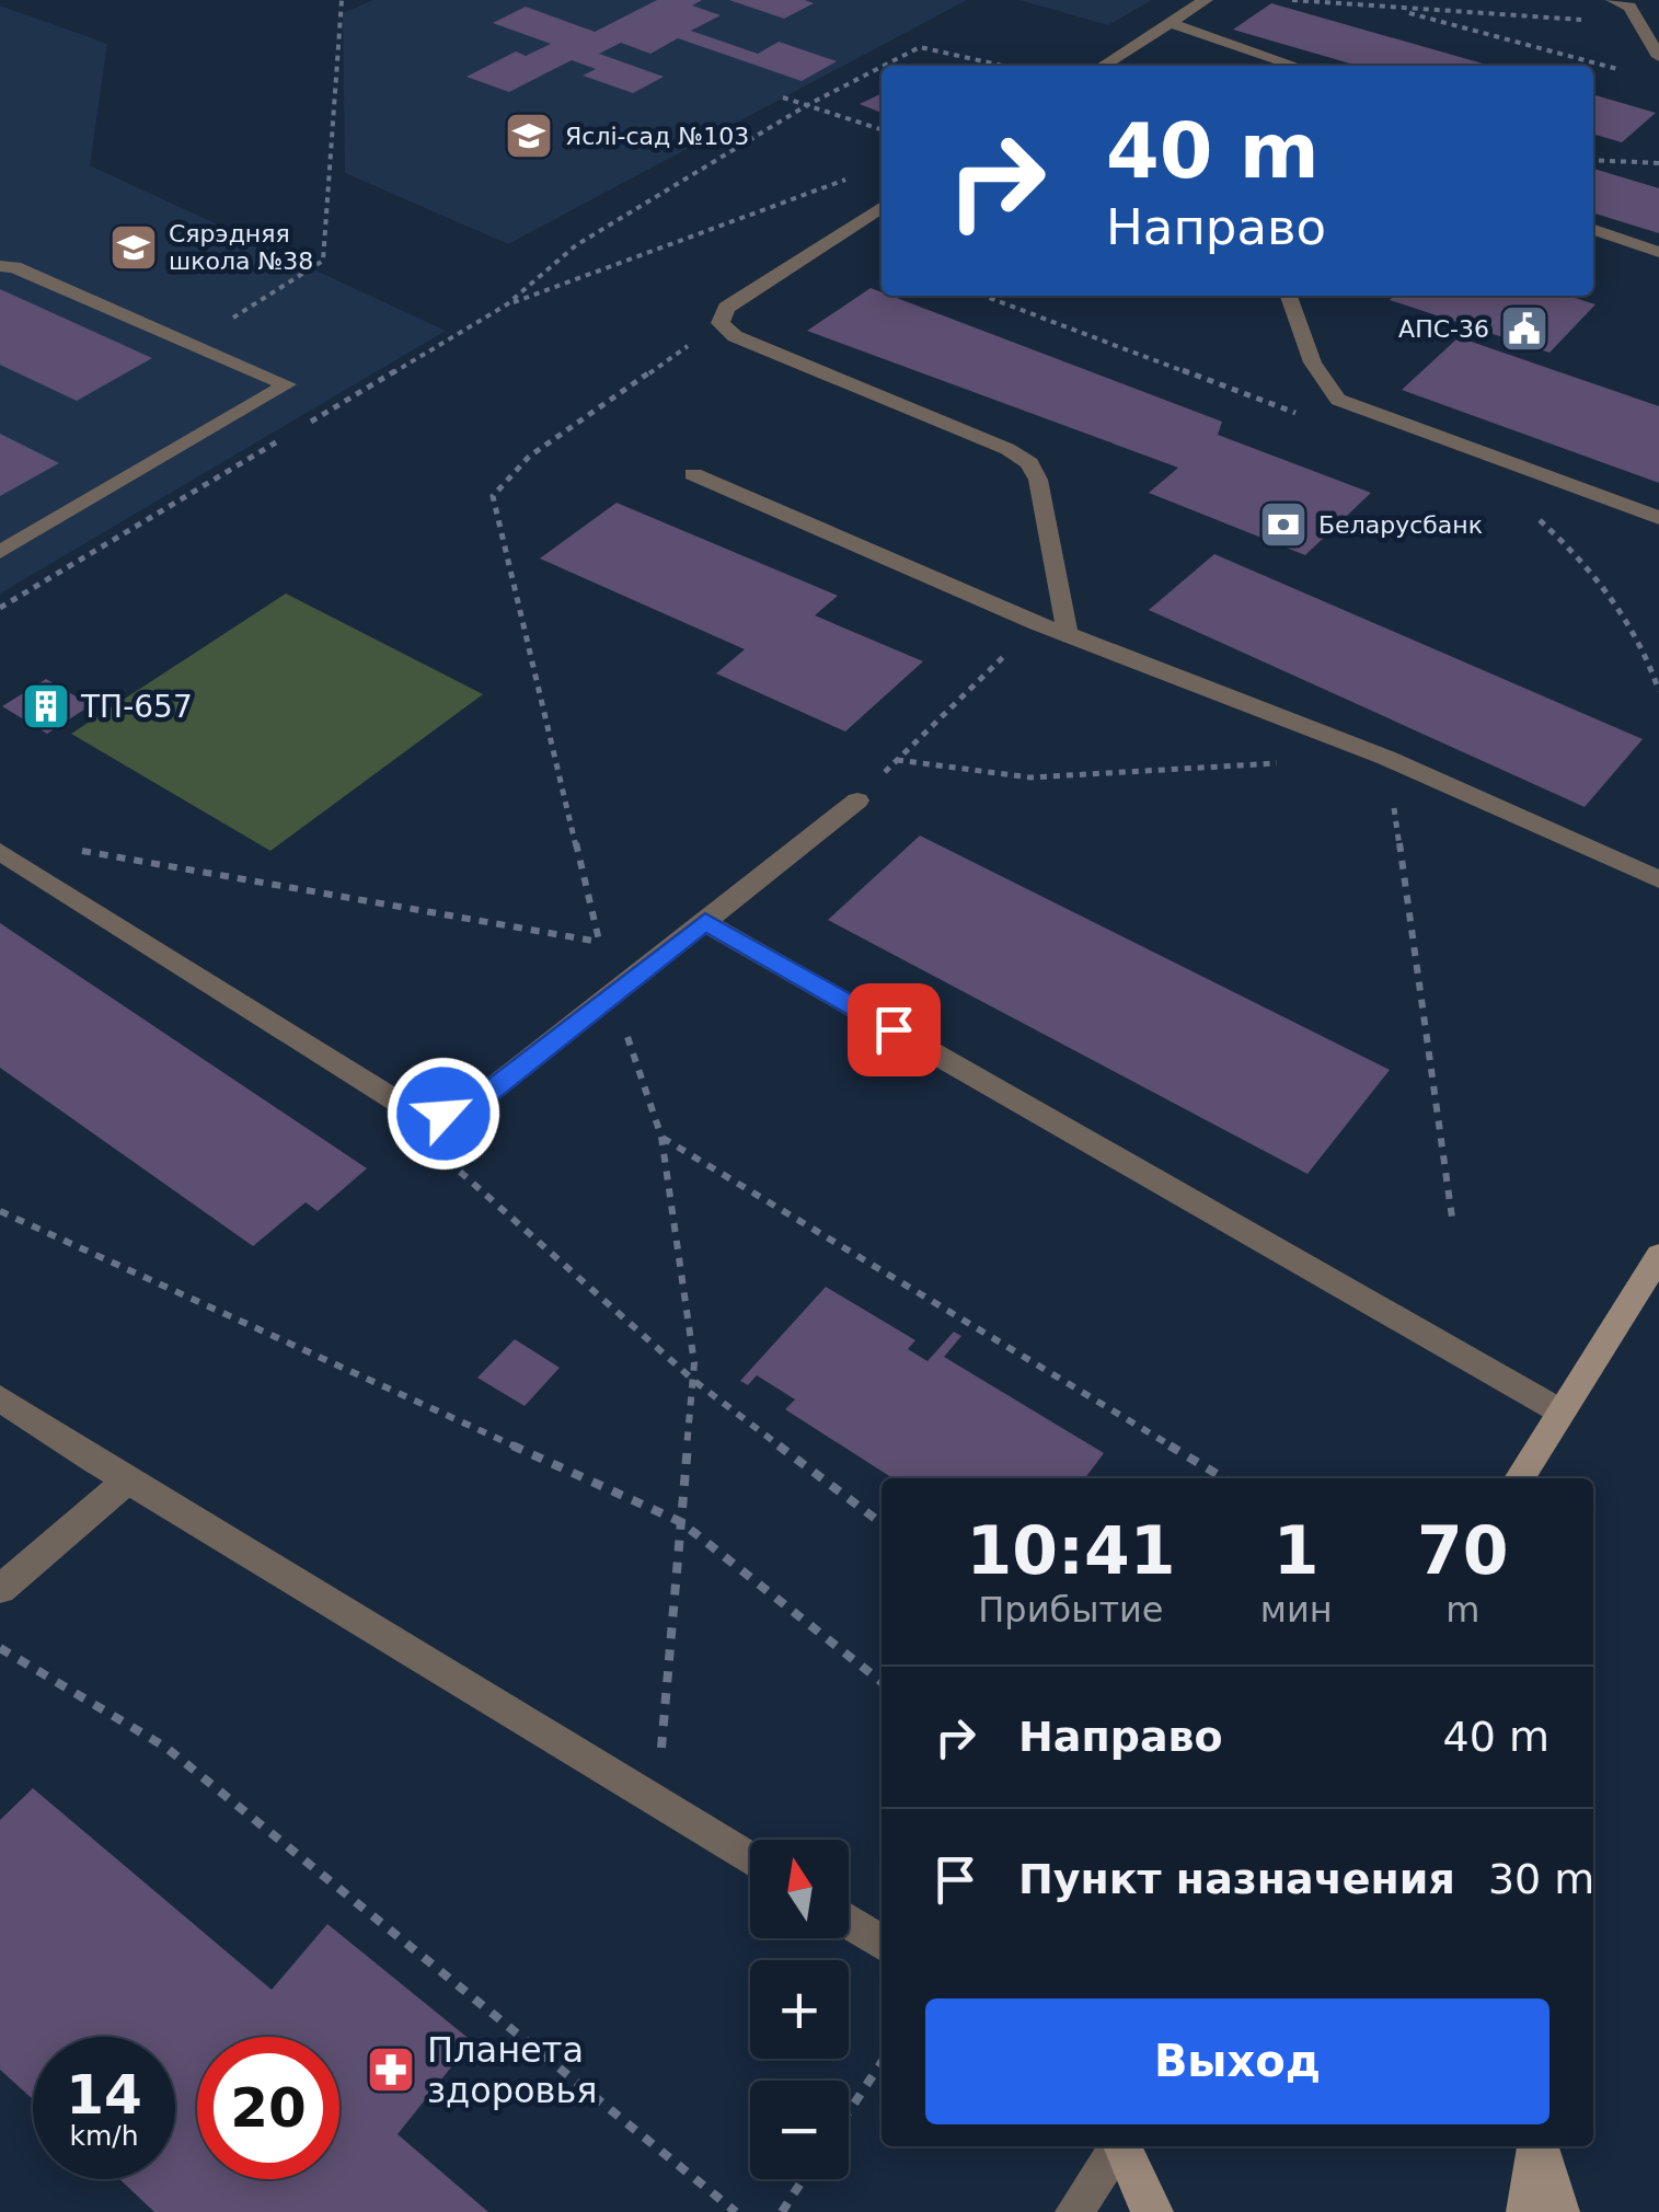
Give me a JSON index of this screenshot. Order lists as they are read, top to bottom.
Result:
{
  "places": {
    "school or university": ["Яслі-сад №103", "Сярэдняя школа №38"],
    "public building": ["АПС-36"],
    "bank": ["Беларусбанк"],
    "building": ["ТП-657"],
    "pharmacy": ["Планета здоровья"]
  },
  "north": "top",
  "page": {
    "turn": ["40 m", "Направо"],
    "eta": [
      "10:41",
      "Прибытие",
      "1",
      "мин",
      "70",
      "m"
    ],
    "list": [
      {
        "name": "Направо",
        "value": "40 m"
      },
      {
        "name": "Пункт назначения",
        "value": "30 m"
      }
    ],
    "map_buttons": ["+", "−"],
    "buttons": "Выход",
    "speed": "14 km/h",
    "limit": "20"
  }
}
